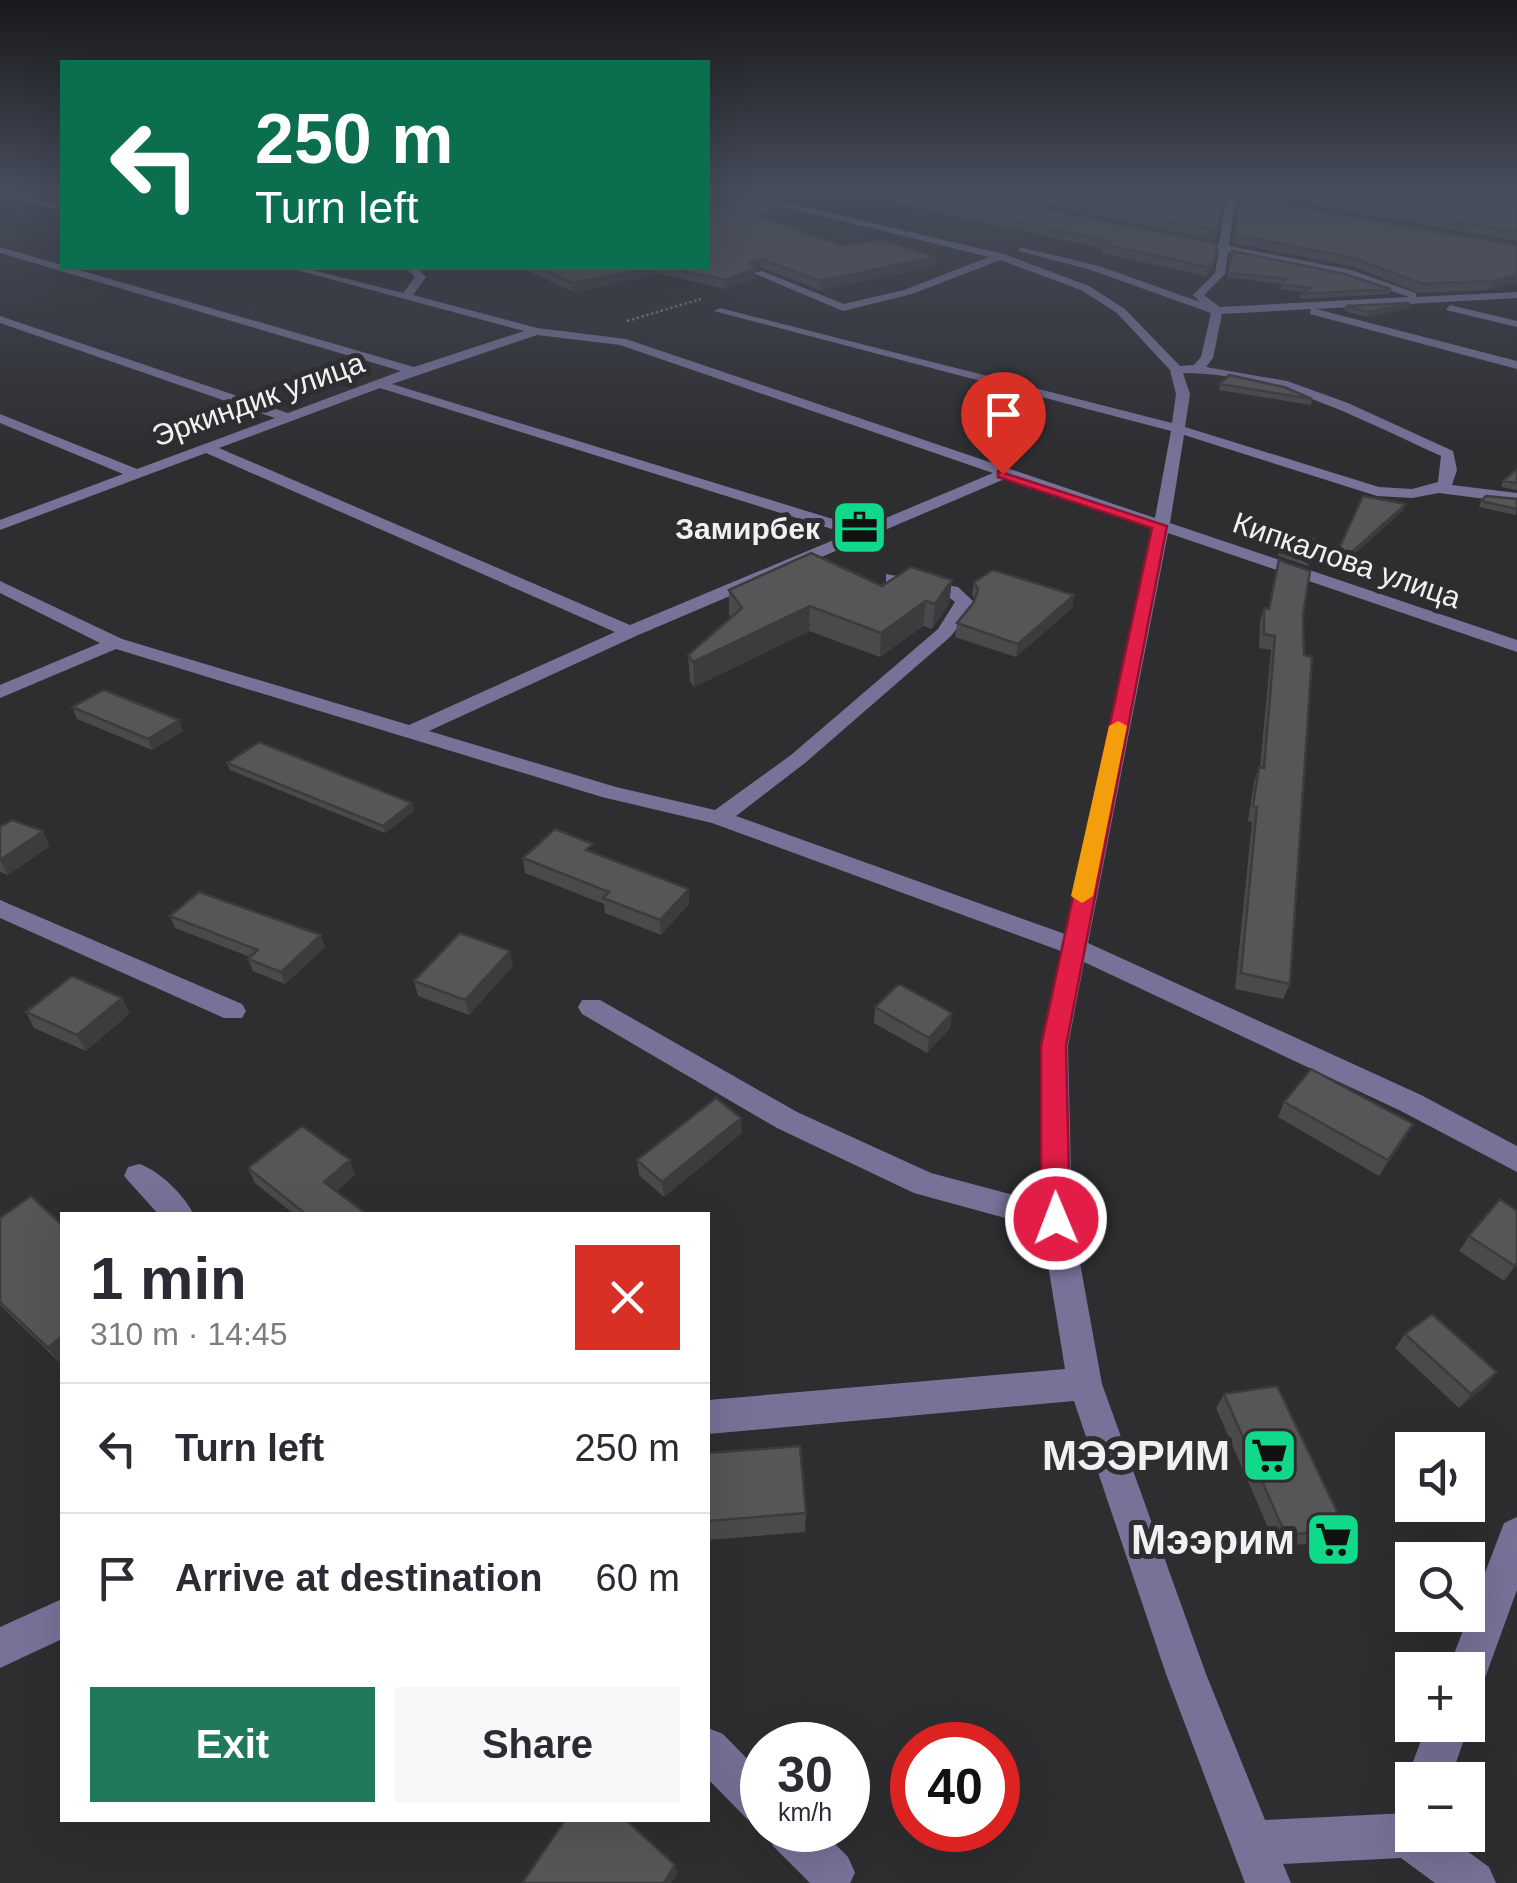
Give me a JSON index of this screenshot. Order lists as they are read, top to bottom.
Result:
{
  "streets": {
    "street": ["Эркиндик улица", "Кипкалова улица"]
  },
  "crossings": [
    ["Эркиндик улица", "Кипкалова улица"]
  ],
  "places": {
    "office": ["Замирбек"],
    "supermarket": ["МЭЭРИМ", "Мээрим"]
  },
  "page": {
    "turn": ["250 m", "Turn left"],
    "heading": ["1 min", "310 m · 14:45"],
    "list": [
      {
        "name": "Turn left",
        "value": "250 m"
      },
      {
        "name": "Arrive at destination",
        "value": "60 m"
      }
    ],
    "map_buttons": ["+", "−"],
    "buttons": ["Exit", "Share"],
    "speed": "30 km/h",
    "limit": "40"
  }
}
